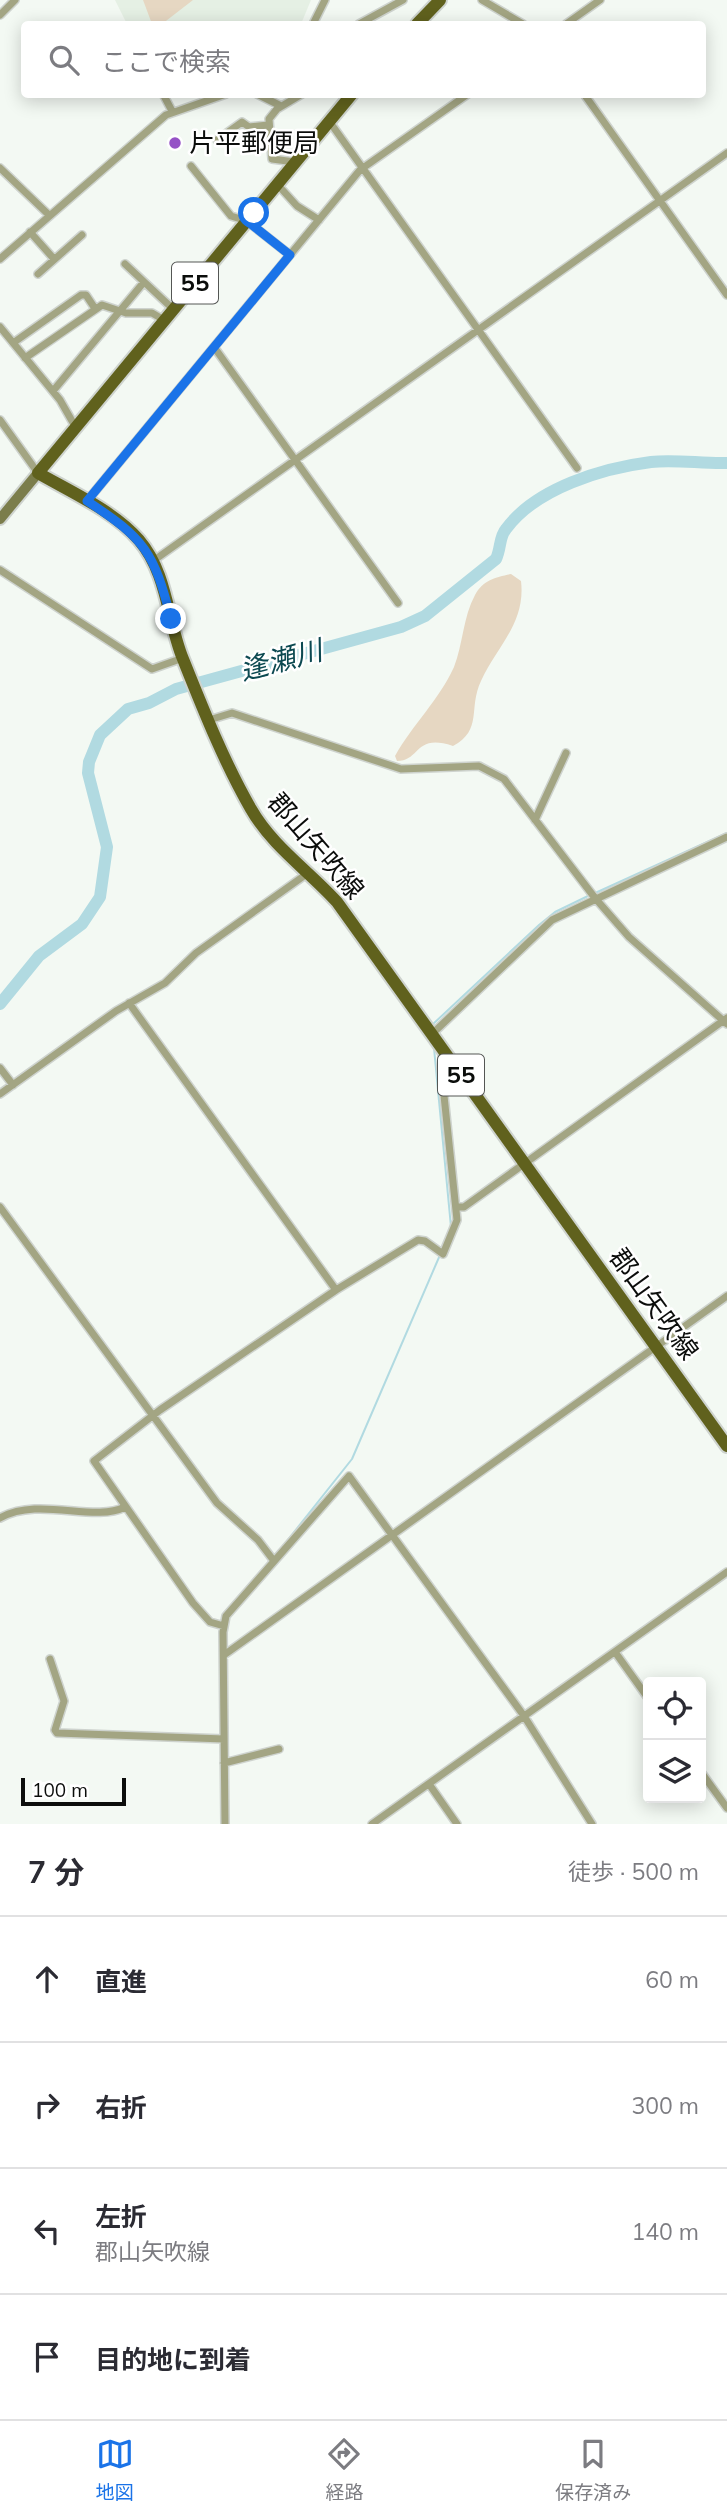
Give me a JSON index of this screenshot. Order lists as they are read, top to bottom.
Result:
{
  "streets": {
    "main road": ["55", "郡山矢吹線"]
  },
  "crossings": [
    ["55", "郡山矢吹線"]
  ],
  "water": ["逢瀬川"],
  "places": ["片平郵便局"],
  "scale_bar": "100 m",
  "page": {
    "search": "ここで検索",
    "scale": "100 m",
    "heading": ["7 分", "徒歩 · 500 m"],
    "list": [
      ["直進", "60 m"],
      ["右折", "300 m"],
      ["左折", "郡山矢吹線", "140 m"],
      "目的地に到着"
    ],
    "nav": ["地図", "経路", "保存済み"]
  }
}
